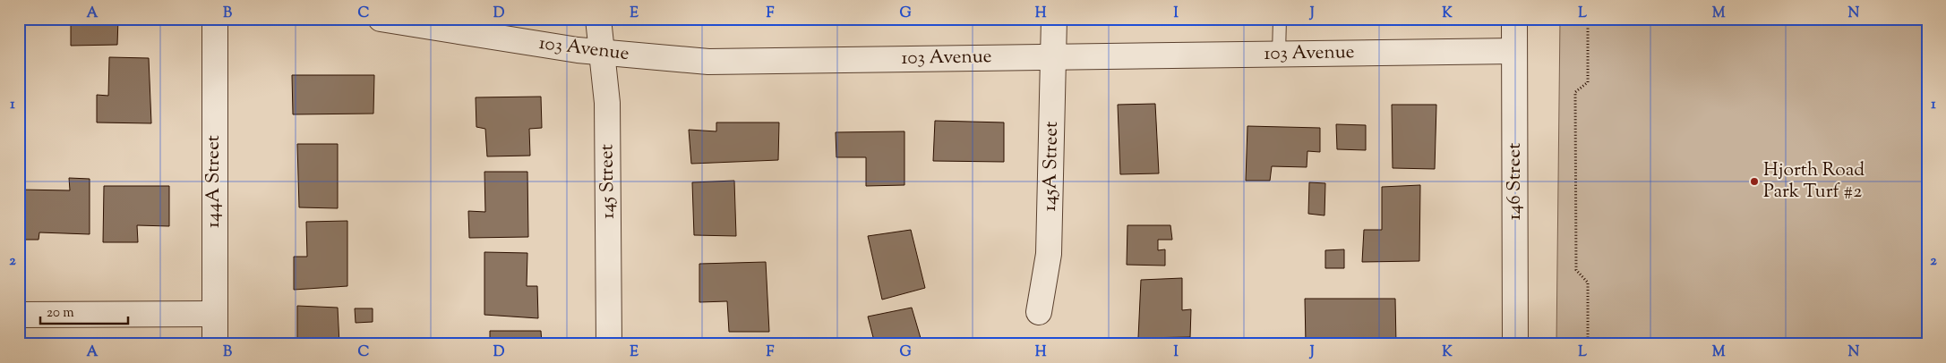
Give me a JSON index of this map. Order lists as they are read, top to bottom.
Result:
{
  "streets": {
    "street": [
      "103 Avenue",
      "145A Street",
      "144A Street",
      "145 Street",
      "146 Street"
    ]
  },
  "crossings": [
    ["103 Avenue", "145A Street"],
    ["103 Avenue", "145 Street"],
    ["103 Avenue", "146 Street"]
  ],
  "places": ["Hjorth Road Park Turf #2"],
  "scale_bar": "20 m",
  "grid": {
    "columns": [
      "A",
      "B",
      "C",
      "D",
      "E",
      "F",
      "G",
      "H",
      "I",
      "J",
      "K",
      "L",
      "M",
      "N"
    ],
    "rows": ["1", "2"]
  }
}
